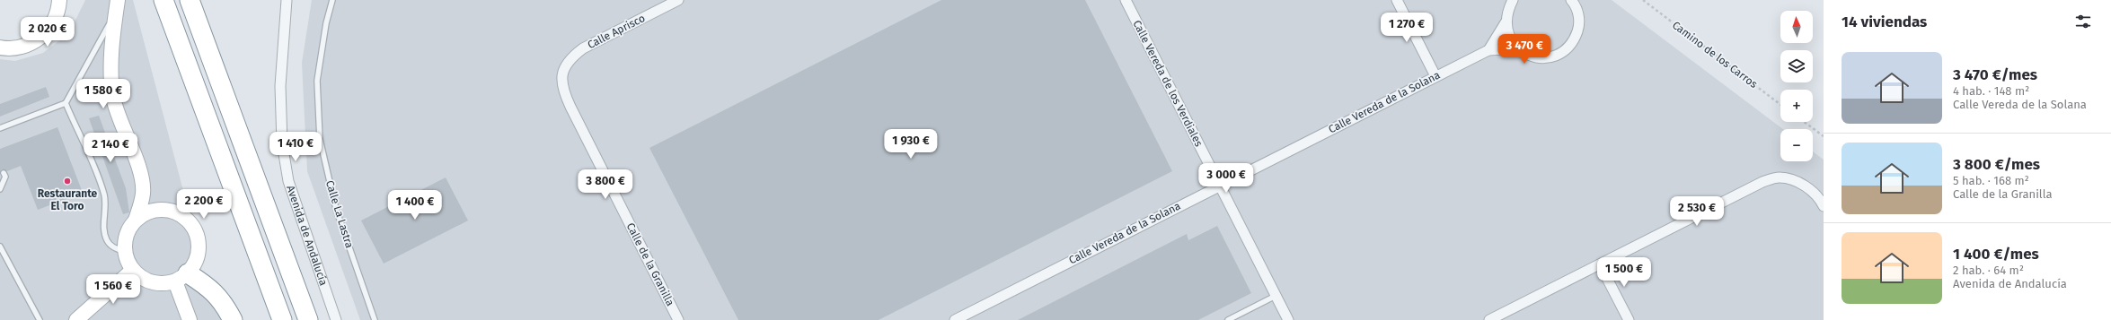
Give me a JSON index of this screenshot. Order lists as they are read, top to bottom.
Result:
{
  "streets": {
    "street": [
      "Calle Aprisco",
      "Calle Vereda de los Verdiales",
      "Calle Vereda de la Solana",
      "Avenida de Andalucía",
      "Calle de la Granilla"
    ],
    "lane": ["Calle La Lastra"],
    "path": ["Camino de los Carros"]
  },
  "crossings": [
    ["Calle Aprisco", "Calle de la Granilla"],
    ["Calle Vereda de los Verdiales", "Calle Vereda de la Solana"]
  ],
  "places": ["Restaurante El Toro"],
  "north": "top",
  "page": {
    "heading": "14 viviendas",
    "map_buttons": ["+", "−"],
    "price": [
      "1 270 €",
      "2 020 €",
      "3 470 €",
      "1 580 €",
      "1 930 €",
      "1 410 €",
      "2 140 €",
      "3 000 €",
      "3 800 €",
      "2 200 €",
      "1 400 €",
      "2 530 €",
      "1 500 €",
      "1 560 €"
    ],
    "list": [
      {
        "name": "3 470 €/mes",
        "note": "4 hab. · 148 m² · Calle Vereda de la Solana"
      },
      {
        "name": "3 800 €/mes",
        "note": "5 hab. · 168 m² · Calle de la Granilla"
      },
      {
        "name": "1 400 €/mes",
        "note": "2 hab. · 64 m² · Avenida de Andalucía"
      }
    ]
  }
}
